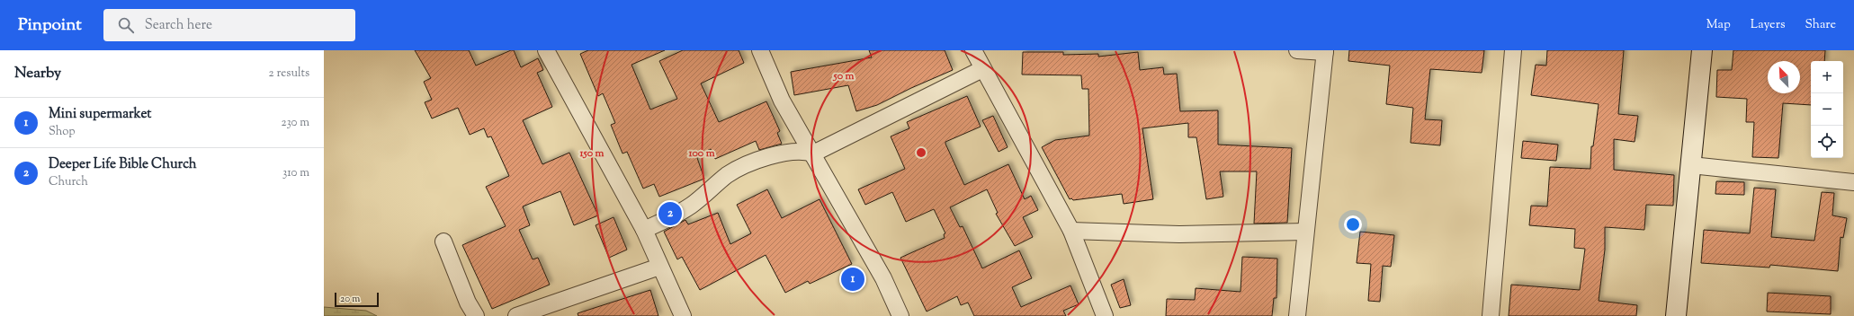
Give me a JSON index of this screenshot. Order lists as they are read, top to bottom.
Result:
{
  "scale_bar": "20 m",
  "north": "top left",
  "page": {
    "header": "Pinpoint",
    "search": "Search here",
    "nav": ["Map", "Layers", "Share"],
    "heading": ["Nearby", "2 results"],
    "map_buttons": ["+", "−"],
    "list": [
      {
        "mark": "1",
        "name": "Mini supermarket",
        "note": "Shop",
        "value": "230 m"
      },
      {
        "mark": "2",
        "name": "Deeper Life Bible Church",
        "note": "Church",
        "value": "310 m"
      }
    ],
    "pins": ["2", "1"],
    "scale": "20 m"
  },
  "rings": ["50 m", "100 m", "150 m"]
}
